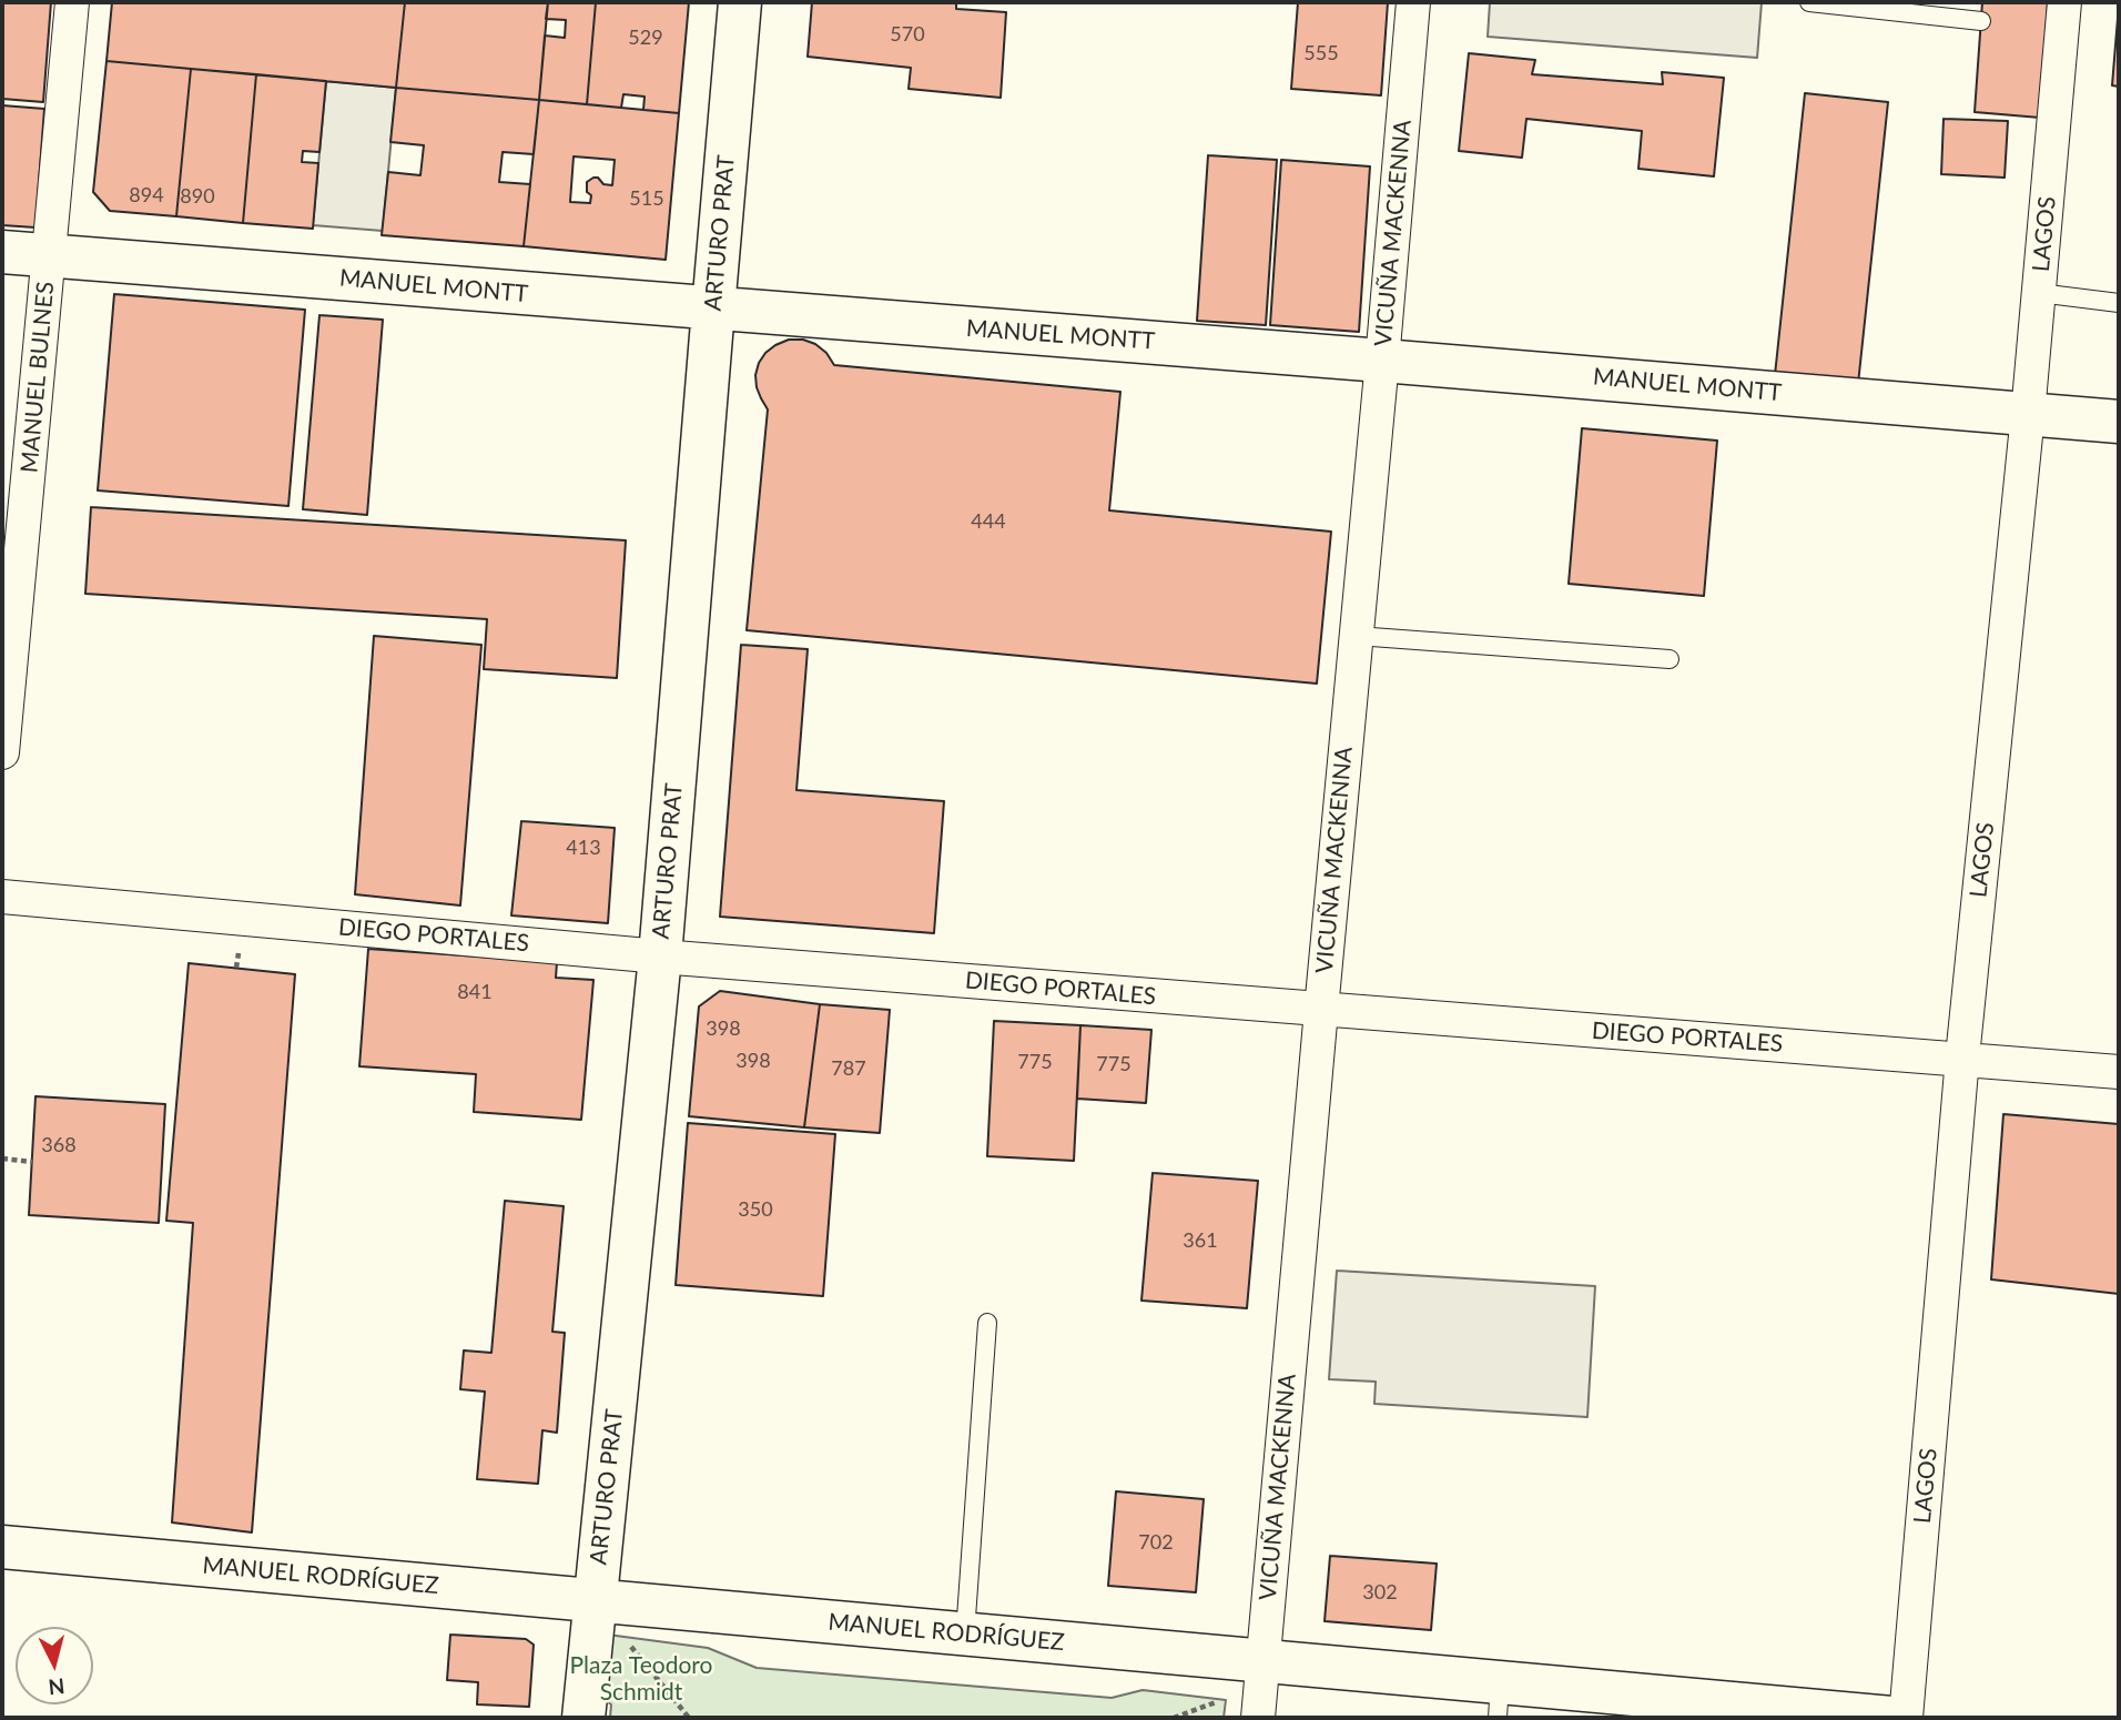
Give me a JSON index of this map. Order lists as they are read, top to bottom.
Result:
{
  "streets": {
    "street": [
      "ARTURO PRAT",
      "VICUÑA MACKENNA",
      "LAGOS",
      "MANUEL MONTT",
      "MANUEL BULNES",
      "DIEGO PORTALES",
      "MANUEL RODRÍGUEZ"
    ]
  },
  "crossings": [
    ["ARTURO PRAT", "MANUEL MONTT"],
    ["ARTURO PRAT", "DIEGO PORTALES"],
    ["ARTURO PRAT", "MANUEL RODRÍGUEZ"],
    ["VICUÑA MACKENNA", "MANUEL MONTT"],
    ["VICUÑA MACKENNA", "DIEGO PORTALES"],
    ["VICUÑA MACKENNA", "MANUEL RODRÍGUEZ"],
    ["LAGOS", "MANUEL MONTT"],
    ["LAGOS", "DIEGO PORTALES"],
    ["MANUEL MONTT", "MANUEL BULNES"]
  ],
  "parks": ["Plaza Teodoro Schmidt"],
  "house_numbers": [
    "570",
    "529",
    "555",
    "894",
    "890",
    "515",
    "444",
    "413",
    "841",
    "398",
    "398",
    "775",
    "775",
    "787",
    "368",
    "350",
    "361",
    "702",
    "302"
  ],
  "north": "bottom"
}
